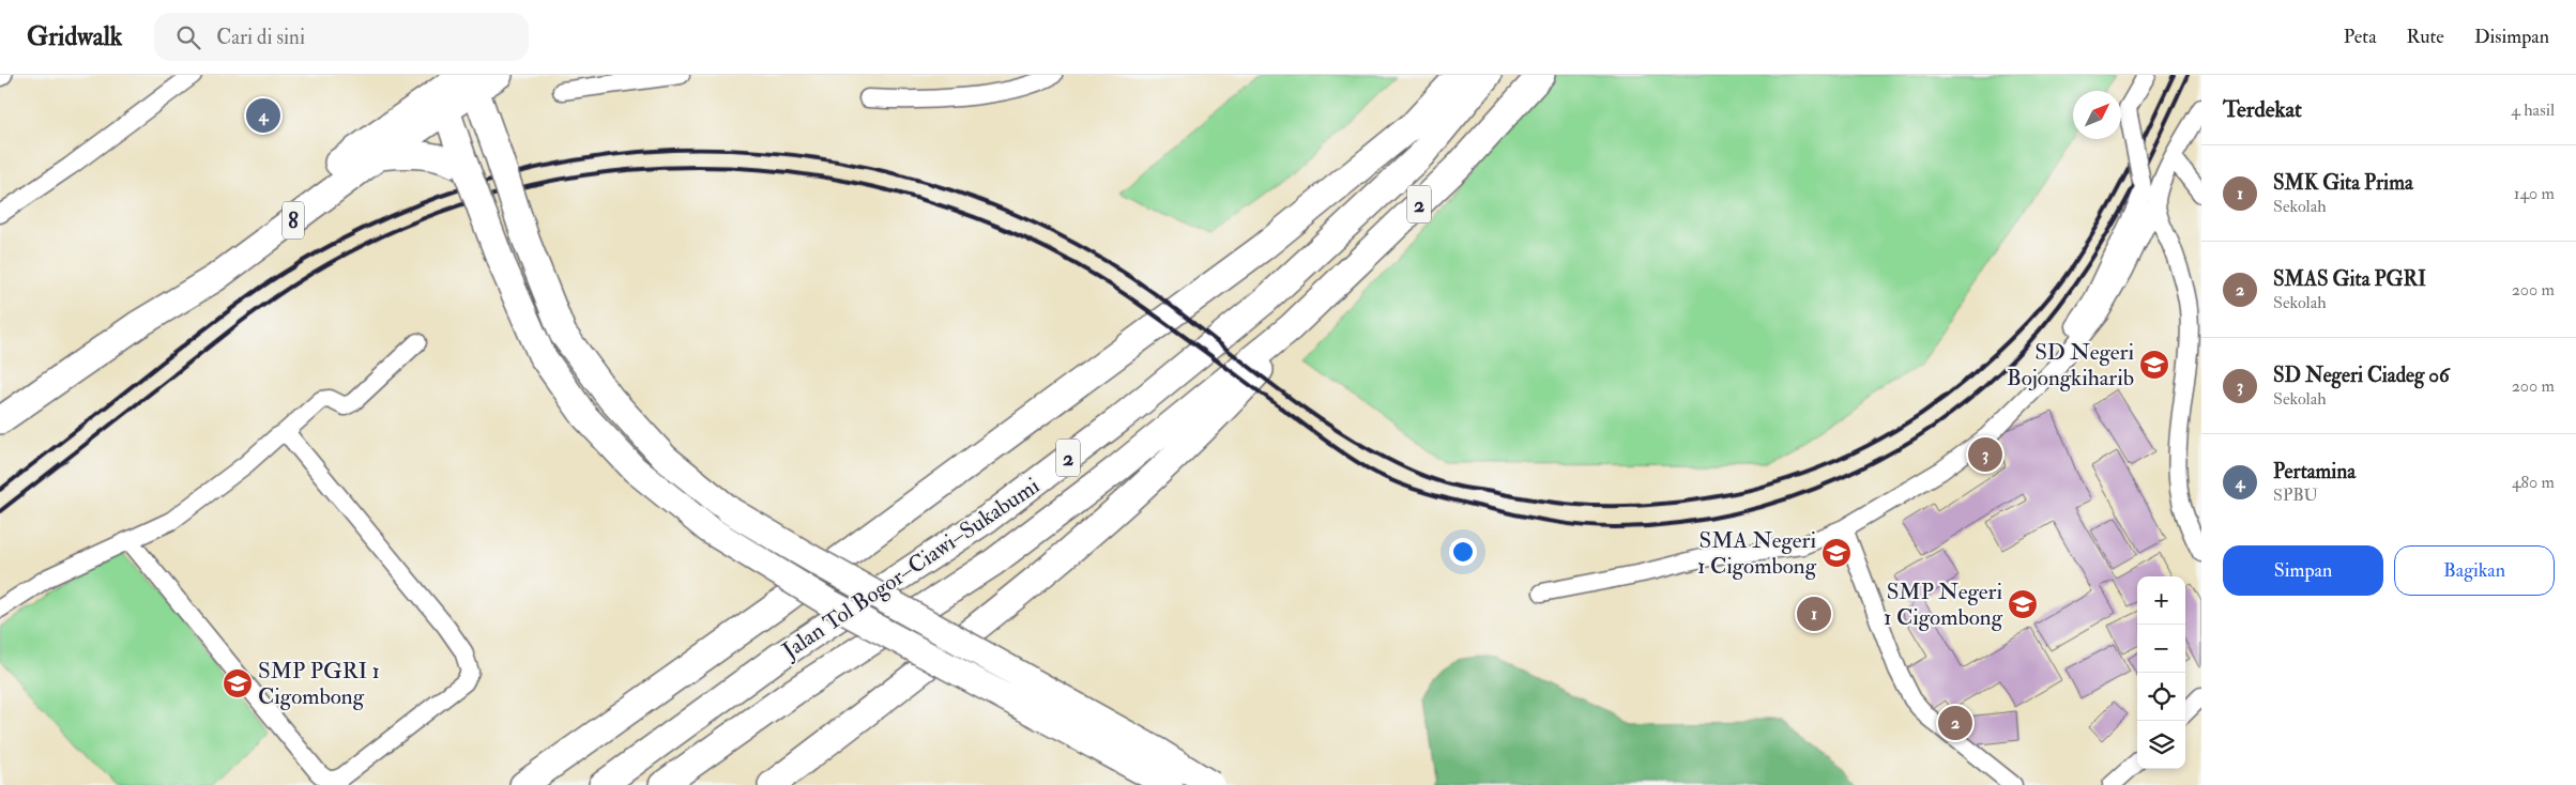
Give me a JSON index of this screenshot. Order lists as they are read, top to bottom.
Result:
{
  "streets": {
    "highway": ["2", "8", "Jalan Tol Bogor–Ciawi–Sukabumi"]
  },
  "places": {
    "school or university": [
      "SD Negeri Bojongkiharib",
      "SMA Negeri 1 Cigombong",
      "SMP Negeri 1 Cigombong",
      "SMP PGRI 1 Cigombong"
    ]
  },
  "north": "top right",
  "page": {
    "header": "Gridwalk",
    "search": "Cari di sini",
    "nav": ["Peta", "Rute", "Disimpan"],
    "heading": ["Terdekat", "4 hasil"],
    "pins": [
      "4",
      "3",
      "1",
      "2"
    ],
    "list": [
      {
        "mark": "1",
        "name": "SMK Gita Prima",
        "note": "Sekolah",
        "value": "140 m"
      },
      {
        "mark": "2",
        "name": "SMAS Gita PGRI",
        "note": "Sekolah",
        "value": "200 m"
      },
      {
        "mark": "3",
        "name": "SD Negeri Ciadeg 06",
        "note": "Sekolah",
        "value": "200 m"
      },
      {
        "mark": "4",
        "name": "Pertamina",
        "note": "SPBU",
        "value": "480 m"
      }
    ],
    "buttons": ["Simpan", "Bagikan"],
    "map_buttons": ["+", "−"]
  }
}
